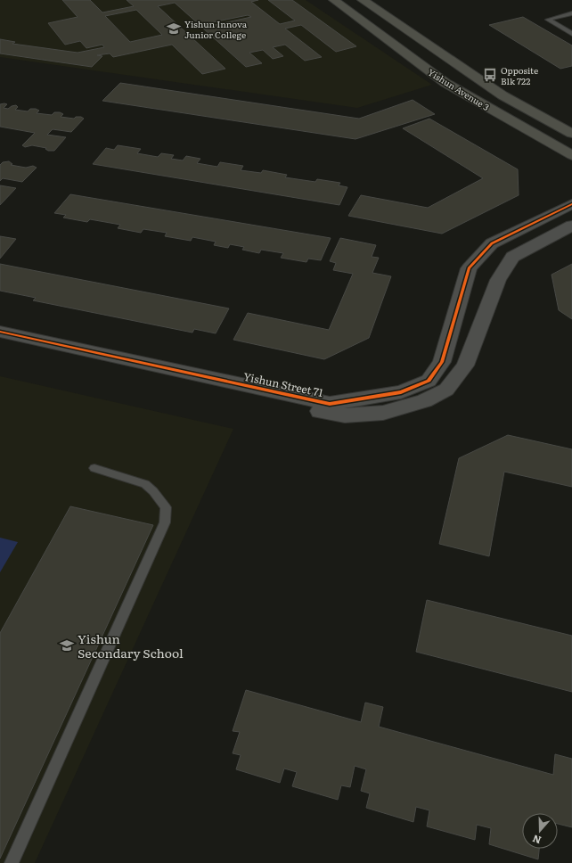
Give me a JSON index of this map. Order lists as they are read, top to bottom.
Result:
{
  "streets": {
    "main road": ["Yishun Avenue 3"],
    "street": ["Yishun Street 71"]
  },
  "places": {
    "school or university": ["Yishun Innova Junior College", "Yishun Secondary School"],
    "bus stop": ["Opposite Blk 722"]
  },
  "north": "bottom"
}
